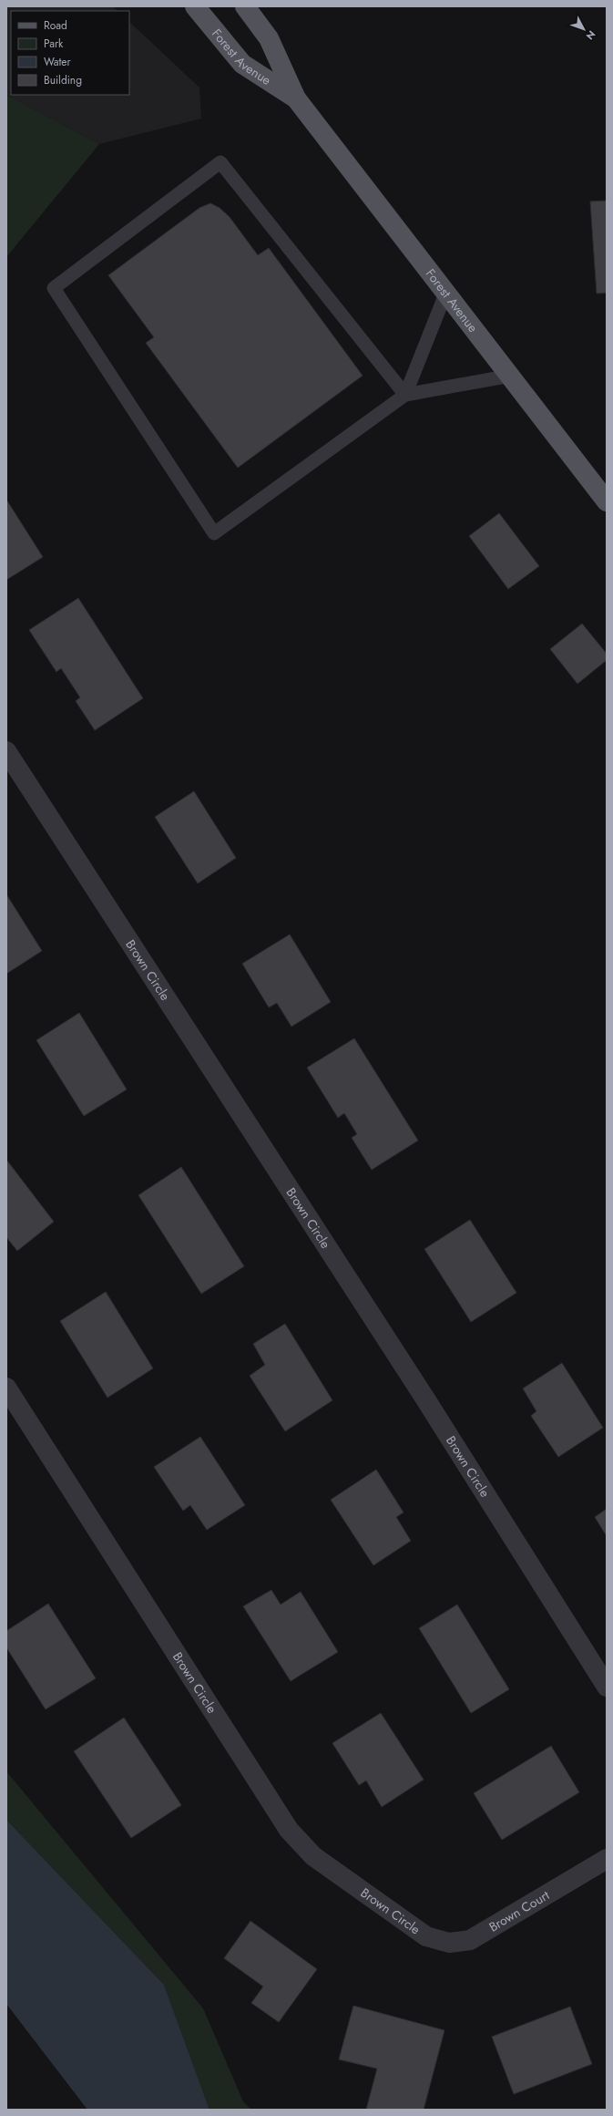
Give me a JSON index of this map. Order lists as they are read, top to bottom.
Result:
{
  "streets": {
    "main road": ["Forest Avenue"],
    "street": ["Brown Circle", "Brown Court"]
  },
  "crossings": [
    ["Brown Circle", "Brown Court"]
  ],
  "legend": [
    "Road",
    "Park",
    "Water",
    "Building"
  ],
  "north": "bottom right"
}
